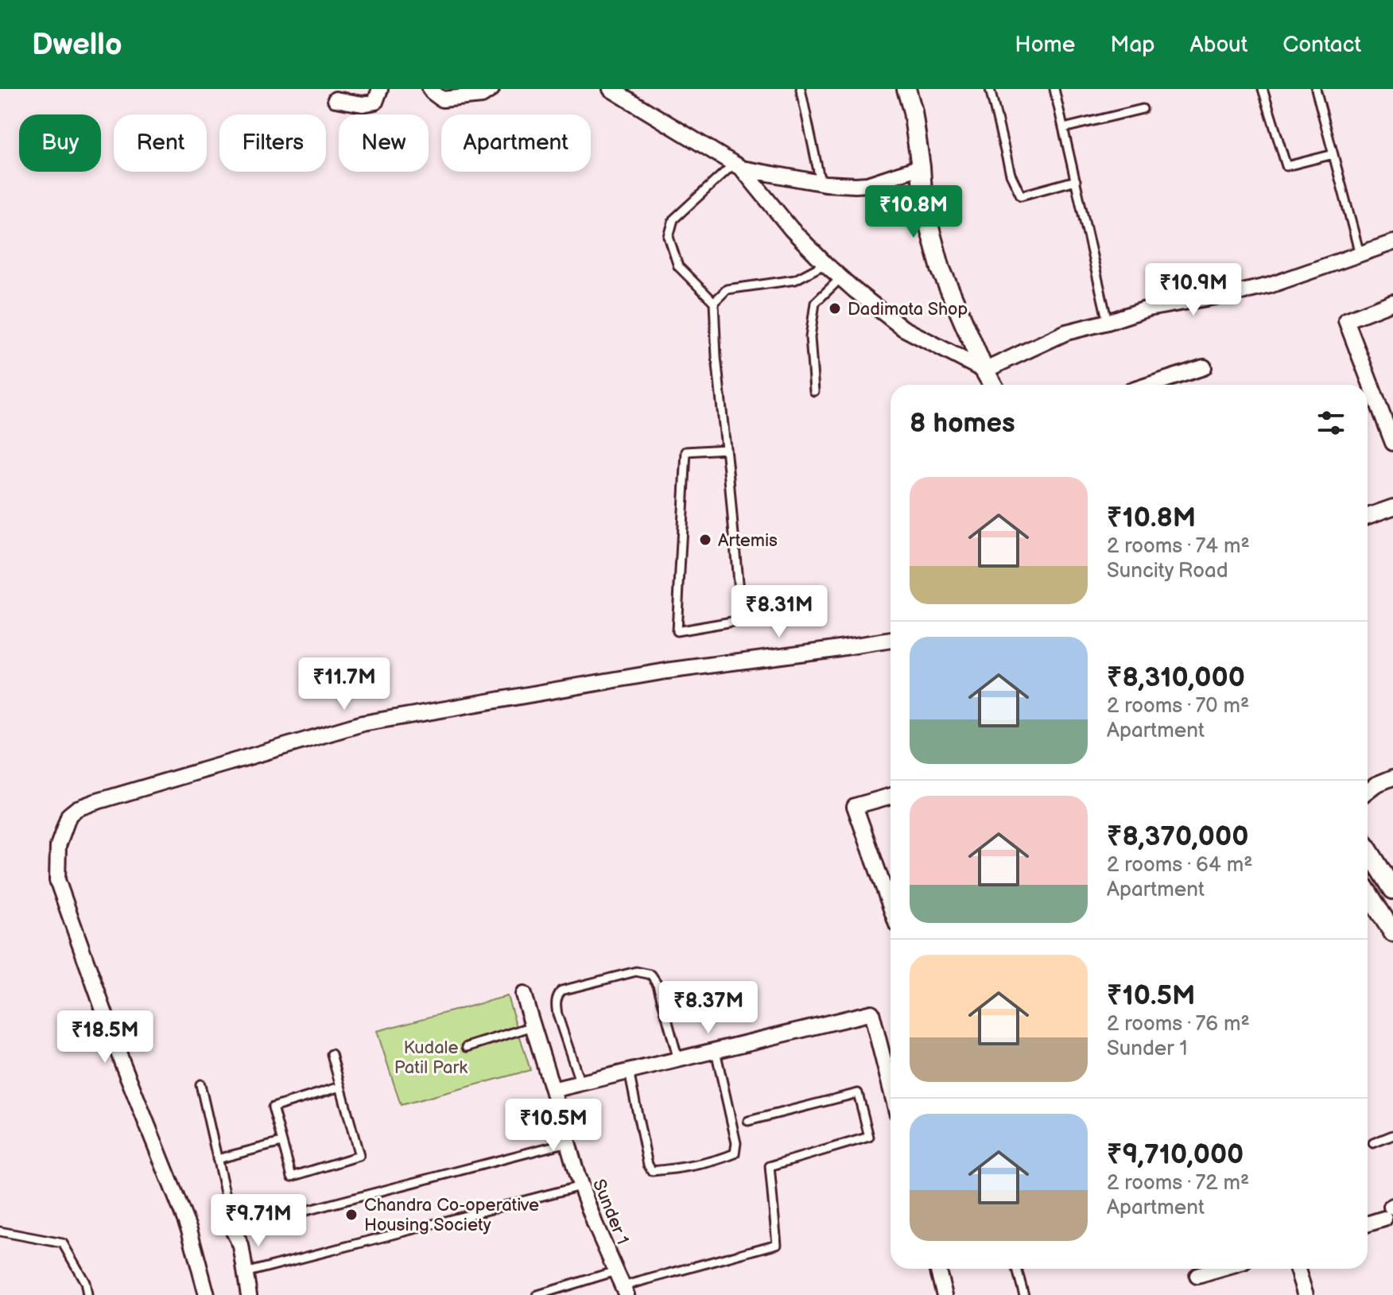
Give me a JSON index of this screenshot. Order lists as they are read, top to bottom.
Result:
{
  "streets": {
    "street": ["Sunder 1"]
  },
  "parks": ["Kudale Patil Park"],
  "places": ["Dadimata Shop", "Artemis", "Chandra Co-operative Housing Society"],
  "page": {
    "header": "Dwello",
    "nav": [
      "Home",
      "Map",
      "About",
      "Contact"
    ],
    "chip": [
      "Buy",
      "Rent",
      "Filters",
      "New",
      "Apartment"
    ],
    "price": [
      "₹10.8M",
      "₹10.9M",
      "₹8.31M",
      "₹11.7M",
      "₹8.37M",
      "₹18.5M",
      "₹10.5M",
      "₹9.71M"
    ],
    "heading": "8 homes",
    "list": [
      {
        "name": "₹10.8M",
        "note": "2 rooms · 74 m² · Suncity Road"
      },
      {
        "name": "₹8,310,000",
        "note": "2 rooms · 70 m² · Apartment"
      },
      {
        "name": "₹8,370,000",
        "note": "2 rooms · 64 m² · Apartment"
      },
      {
        "name": "₹10.5M",
        "note": "2 rooms · 76 m² · Sunder 1"
      },
      {
        "name": "₹9,710,000",
        "note": "2 rooms · 72 m² · Apartment"
      }
    ]
  }
}
